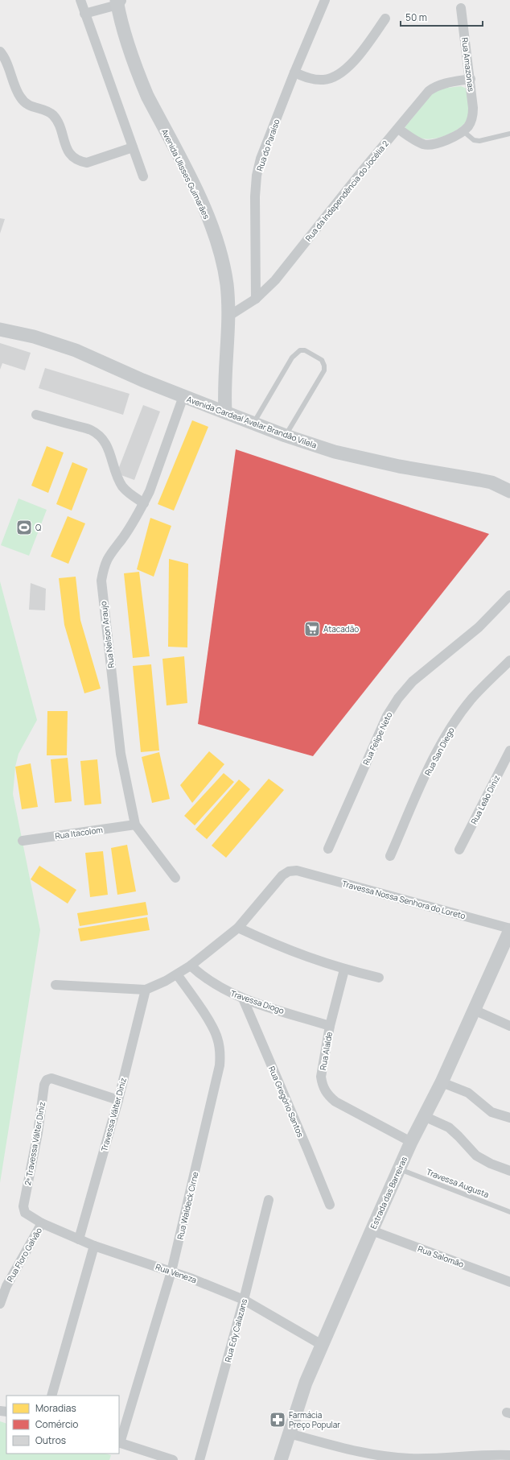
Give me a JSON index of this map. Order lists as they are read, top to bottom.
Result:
{
  "streets": {
    "main road": ["Avenida Ulisses Guimarães", "Avenida Cardeal Avelar Brandão Vilela", "Estrada das Barreiras"],
    "street": [
      "Rua Amazonas",
      "Rua do Paraíso",
      "Rua da Independência do Jocélia 2",
      "Rua Nelson Araujo",
      "Rua Felipe Neto",
      "Rua San Diego",
      "Rua Leão Diniz",
      "Rua Itacolom",
      "Travessa Nossa Senhora do Loreto",
      "Travessa Diogo",
      "Rua Alalde",
      "Rua Gregório Santos",
      "Travessa Válter Diniz",
      "2ª Travessa Válter Diniz",
      "Rua Waldeck Cirne",
      "Rua Floro Galvão",
      "Rua Salomão",
      "Rua Veneza",
      "Rua Edy Calazans"
    ],
    "lane": ["Travessa Augusta"]
  },
  "crossings": [
    ["Rua Amazonas", "Rua da Independência do Jocélia 2"],
    ["Rua do Paraíso", "Rua da Independência do Jocélia 2"],
    ["Avenida Ulisses Guimarães", "Rua da Independência do Jocélia 2"],
    ["Avenida Ulisses Guimarães", "Avenida Cardeal Avelar Brandão Vilela"],
    ["Avenida Cardeal Avelar Brandão Vilela", "Rua Nelson Araujo"],
    ["Rua Nelson Araujo", "Rua Itacolom"],
    ["Travessa Nossa Senhora do Loreto", "Estrada das Barreiras"],
    ["Travessa Diogo", "Rua Alalde"],
    ["Travessa Diogo", "Rua Gregório Santos"],
    ["Rua Alalde", "Estrada das Barreiras"],
    ["Travessa Válter Diniz", "2ª Travessa Válter Diniz"],
    ["Travessa Válter Diniz", "Rua Veneza"],
    ["2ª Travessa Válter Diniz", "Rua Veneza"],
    ["Travessa Augusta", "Estrada das Barreiras"],
    ["Estrada das Barreiras", "Rua Salomão"],
    ["Estrada das Barreiras", "Rua Veneza"],
    ["Rua Waldeck Cirne", "Rua Veneza"],
    ["Rua Floro Galvão", "Rua Veneza"],
    ["Rua Veneza", "Rua Edy Calazans"]
  ],
  "places": {
    "sports": ["Q"],
    "supermarket": ["Atacadão"],
    "pharmacy": ["Farmácia Preço Popular"]
  },
  "legend": ["Moradias", "Comércio", "Outros"],
  "scale_bar": "50 m"
}
